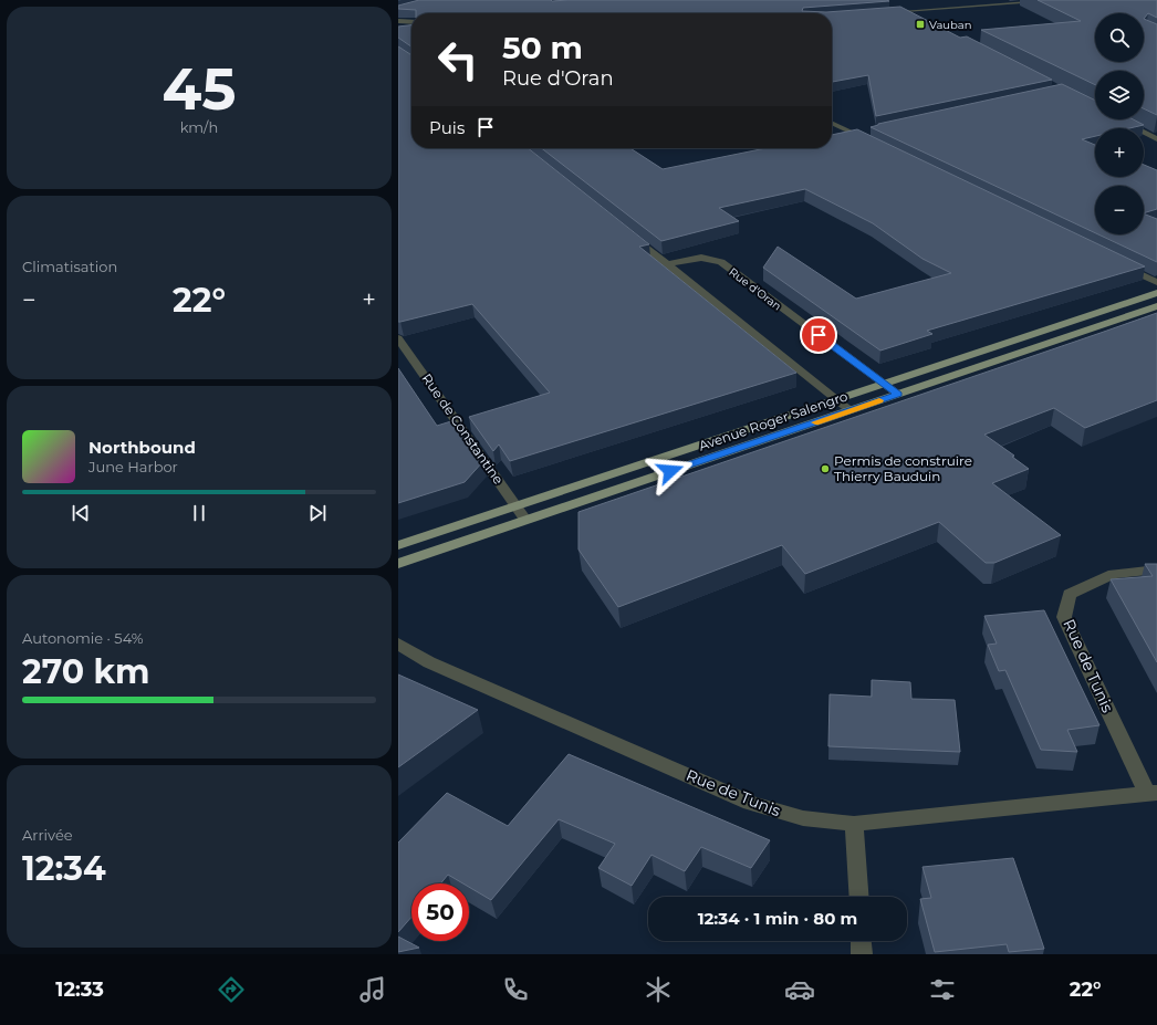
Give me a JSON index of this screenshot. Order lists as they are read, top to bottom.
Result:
{
  "streets": {
    "main road": ["Avenue Roger Salengro"],
    "street": ["Rue d'Oran", "Rue de Constantine", "Rue de Tunis"]
  },
  "crossings": [
    ["Rue d'Oran", "Avenue Roger Salengro"],
    ["Avenue Roger Salengro", "Rue de Constantine"]
  ],
  "places": {
    "transit": ["Vauban"],
    "other": ["Permis de construire Thierry Bauduin"]
  },
  "page": {
    "tile": [
      ["45", "km/h"],
      "Climatisation",
      ["Autonomie · 54%", "270 km"],
      ["Arrivée", "12:34"]
    ],
    "map_buttons": ["+", "−"],
    "turn": ["50 m", "Rue d'Oran"],
    "then": "Puis",
    "heat": ["−", "22°", "+"],
    "song": ["Northbound", "June Harbor"],
    "limit": "50",
    "trip": "12:34 · 1 min · 80 m",
    "tabs": ["12:33", "22°"]
  }
}
